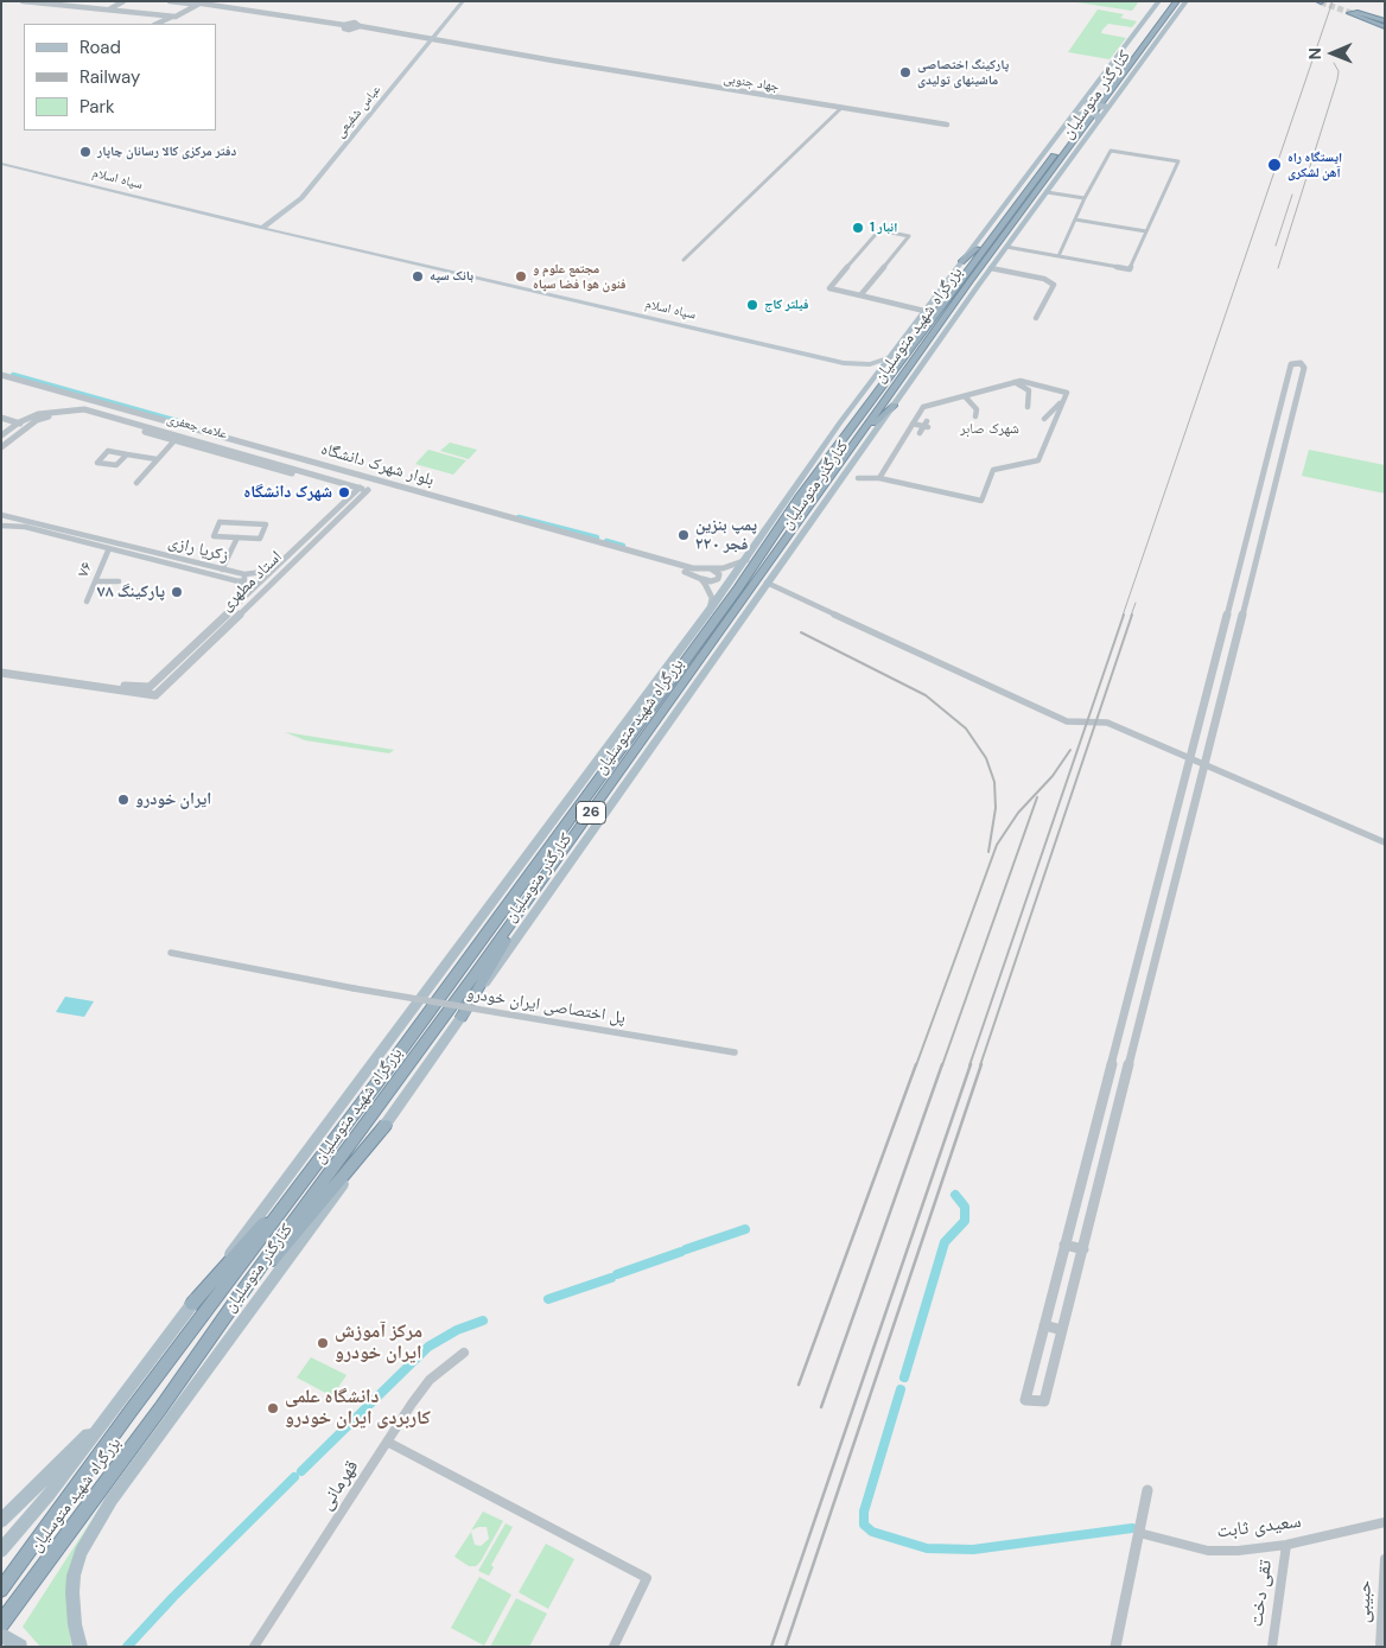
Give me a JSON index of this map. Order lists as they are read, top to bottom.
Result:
{
  "streets": {
    "highway": ["بزرگراه شهید متوسلیان", "26"],
    "main road": ["کنارگذر متوسلیان", "عباس شفیعی", "سپاه اسلام"],
    "street": [
      "جهاد جنوبی",
      "علامه جعفری",
      "بلوار شهرک دانشگاه",
      "زکریا رازی",
      "۷۶",
      "استاد مطهری",
      "پل اختصاصی ایران خودرو",
      "قهرمانی",
      "سعیدی ثابت",
      "تقی دخت",
      "حبیبی"
    ]
  },
  "crossings": [
    ["جهاد جنوبی", "عباس شفیعی"],
    ["کنارگذر متوسلیان", "سپاه اسلام"],
    ["کنارگذر متوسلیان", "بلوار شهرک دانشگاه"],
    ["عباس شفیعی", "سپاه اسلام"],
    ["علامه جعفری", "استاد مطهری"],
    ["زکریا رازی", "۷۶"],
    ["سعیدی ثابت", "تقی دخت"]
  ],
  "districts": ["شهرک صابر"],
  "places": [
    "پارکینگ اختصاصی ماشینهای تولیدی",
    "دفتر مرکزی کالا رسانان چاپار",
    "ایستگاه راه آهن لشکری",
    "انبار 1",
    "بانک سپه",
    "مجتمع علوم و فنون هوا فضا سپاه",
    "فیلتر کاج",
    "شهرک دانشگاه",
    "پمپ بنزین ۲۲۰ فجر",
    "پارکینگ ۷۸",
    "ایران خودرو",
    "مرکز آموزش ایران خودرو",
    "دانشگاه علمی کاربردی ایران خودرو"
  ],
  "legend": ["Road", "Railway", "Park"],
  "north": "left"
}
